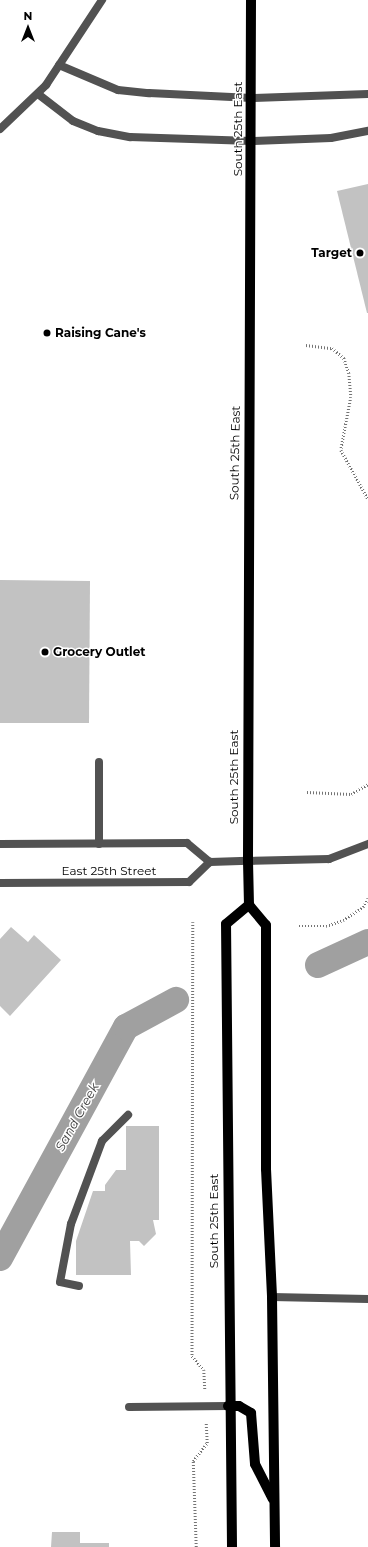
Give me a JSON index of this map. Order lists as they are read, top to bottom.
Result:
{
  "streets": {
    "main road": ["South 25th East"],
    "street": ["East 25th Street"]
  },
  "water": ["Sand Creek"],
  "places": ["Target", "Raising Cane's", "Grocery Outlet"],
  "north": "top"
}
